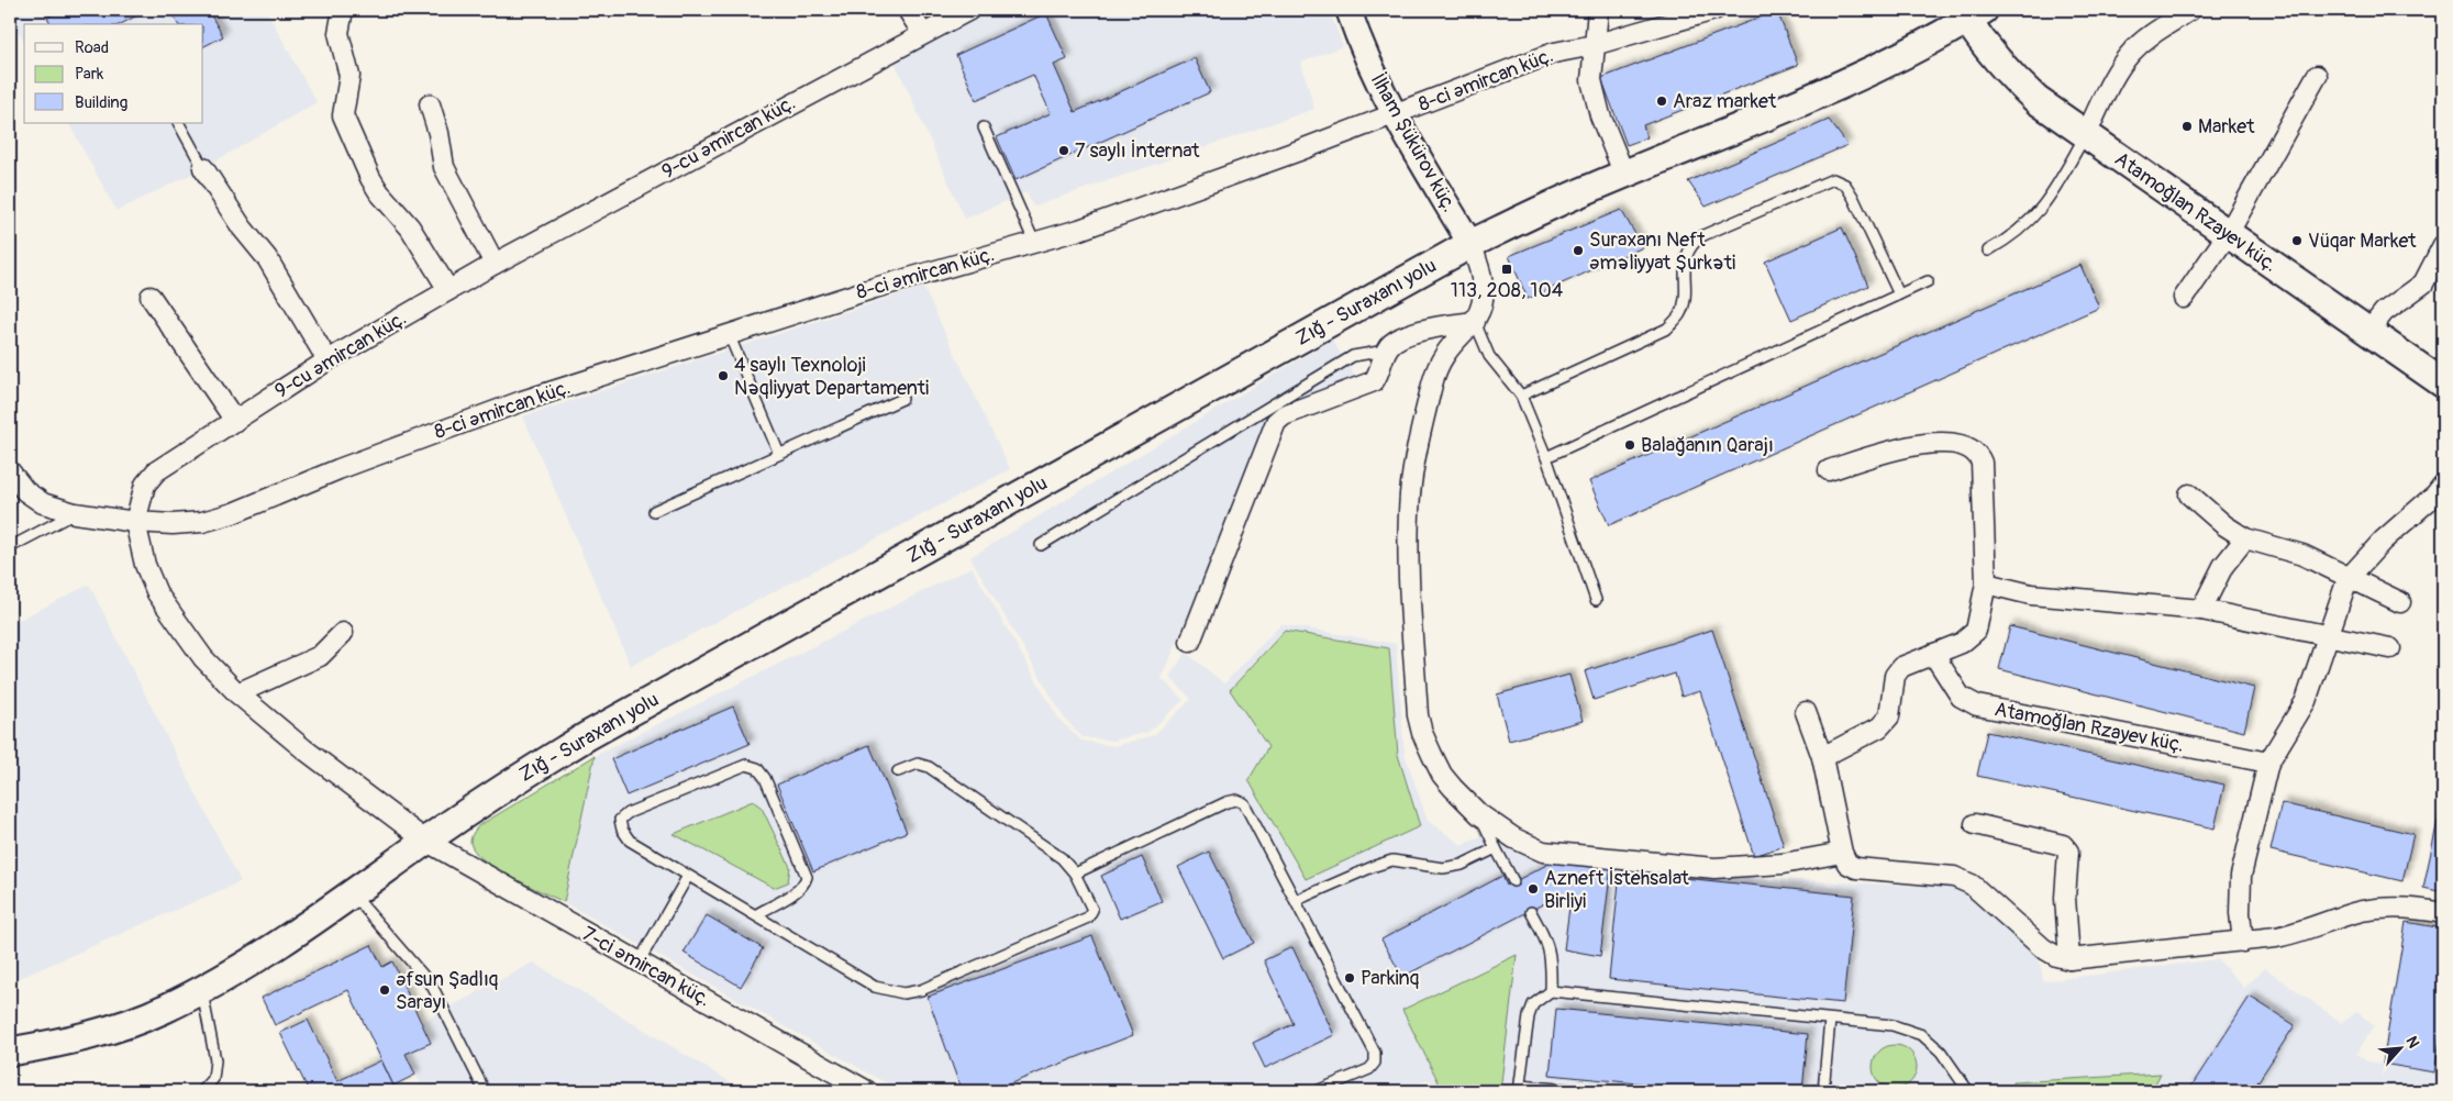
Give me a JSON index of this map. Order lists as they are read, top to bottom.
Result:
{
  "streets": {
    "main road": ["Atamoğlan Rzayev küç.", "Zığ - Suraxanı yolu"],
    "street": [
      "8-ci Əmircan küç.",
      "9-cu Əmircan küç.",
      "İlham Şükürov küç.",
      "7-ci Əmircan küç."
    ]
  },
  "crossings": [
    ["8-ci Əmircan küç.", "9-cu Əmircan küç."],
    ["8-ci Əmircan küç.", "İlham Şükürov küç."],
    ["9-cu Əmircan küç.", "Zığ - Suraxanı yolu"],
    ["9-cu Əmircan küç.", "7-ci Əmircan küç."],
    ["İlham Şükürov küç.", "Zığ - Suraxanı yolu"],
    ["Atamoğlan Rzayev küç.", "Zığ - Suraxanı yolu"],
    ["Zığ - Suraxanı yolu", "7-ci Əmircan küç."]
  ],
  "places": {
    "other": [
      "Araz market",
      "Market",
      "7 saylı İnternat",
      "Vüqar Market",
      "Suraxanı Neft Əməliyyat Şurkəti",
      "4 saylı Texnoloji Nəqliyyat Departamenti",
      "Balağanın Qarajı",
      "Azneft İstehsalat Birliyi",
      "Parkinq",
      "Əfsun Şadlıq Sarayı"
    ],
    "transit": ["113, 208, 104"]
  },
  "legend": ["Road", "Park", "Building"],
  "north": "top right"
}
